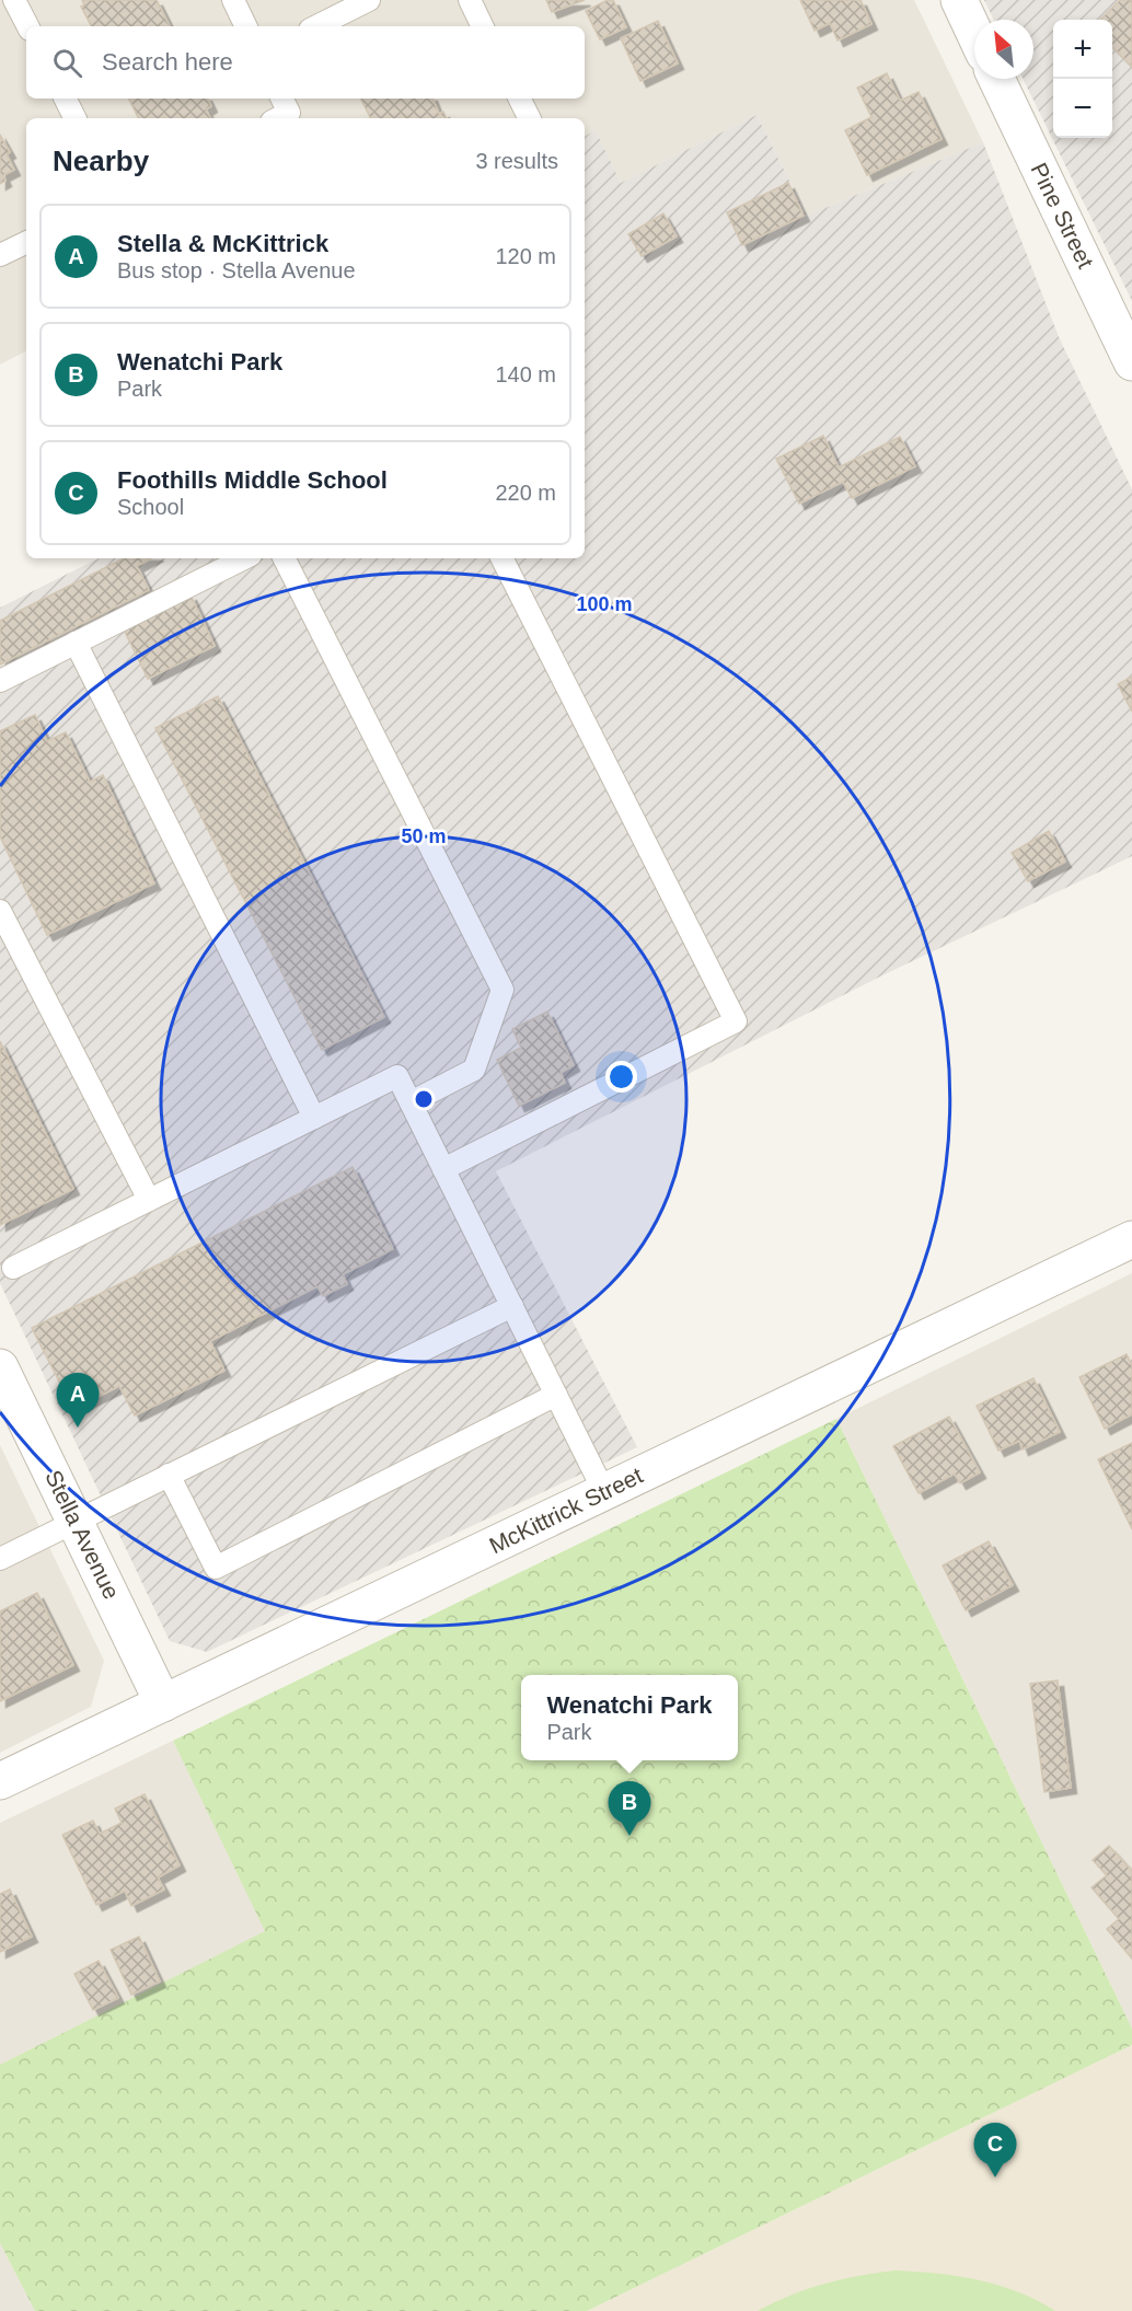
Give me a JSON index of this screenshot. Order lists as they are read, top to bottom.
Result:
{
  "streets": {
    "street": ["Pine Street", "McKittrick Street", "Stella Avenue"]
  },
  "crossings": [
    ["McKittrick Street", "Stella Avenue"]
  ],
  "north": "top left",
  "page": {
    "map_buttons": ["+", "−"],
    "search": "Search here",
    "heading": ["Nearby", "3 results"],
    "list": [
      {
        "mark": "A",
        "name": "Stella & McKittrick",
        "note": "Bus stop · Stella Avenue",
        "value": "120 m"
      },
      {
        "mark": "B",
        "name": "Wenatchi Park",
        "note": "Park",
        "value": "140 m"
      },
      {
        "mark": "C",
        "name": "Foothills Middle School",
        "note": "School",
        "value": "220 m"
      }
    ],
    "pins": ["A", "B", "C"],
    "popup": ["Wenatchi Park", "Park"]
  },
  "rings": ["100 m", "50 m"]
}
